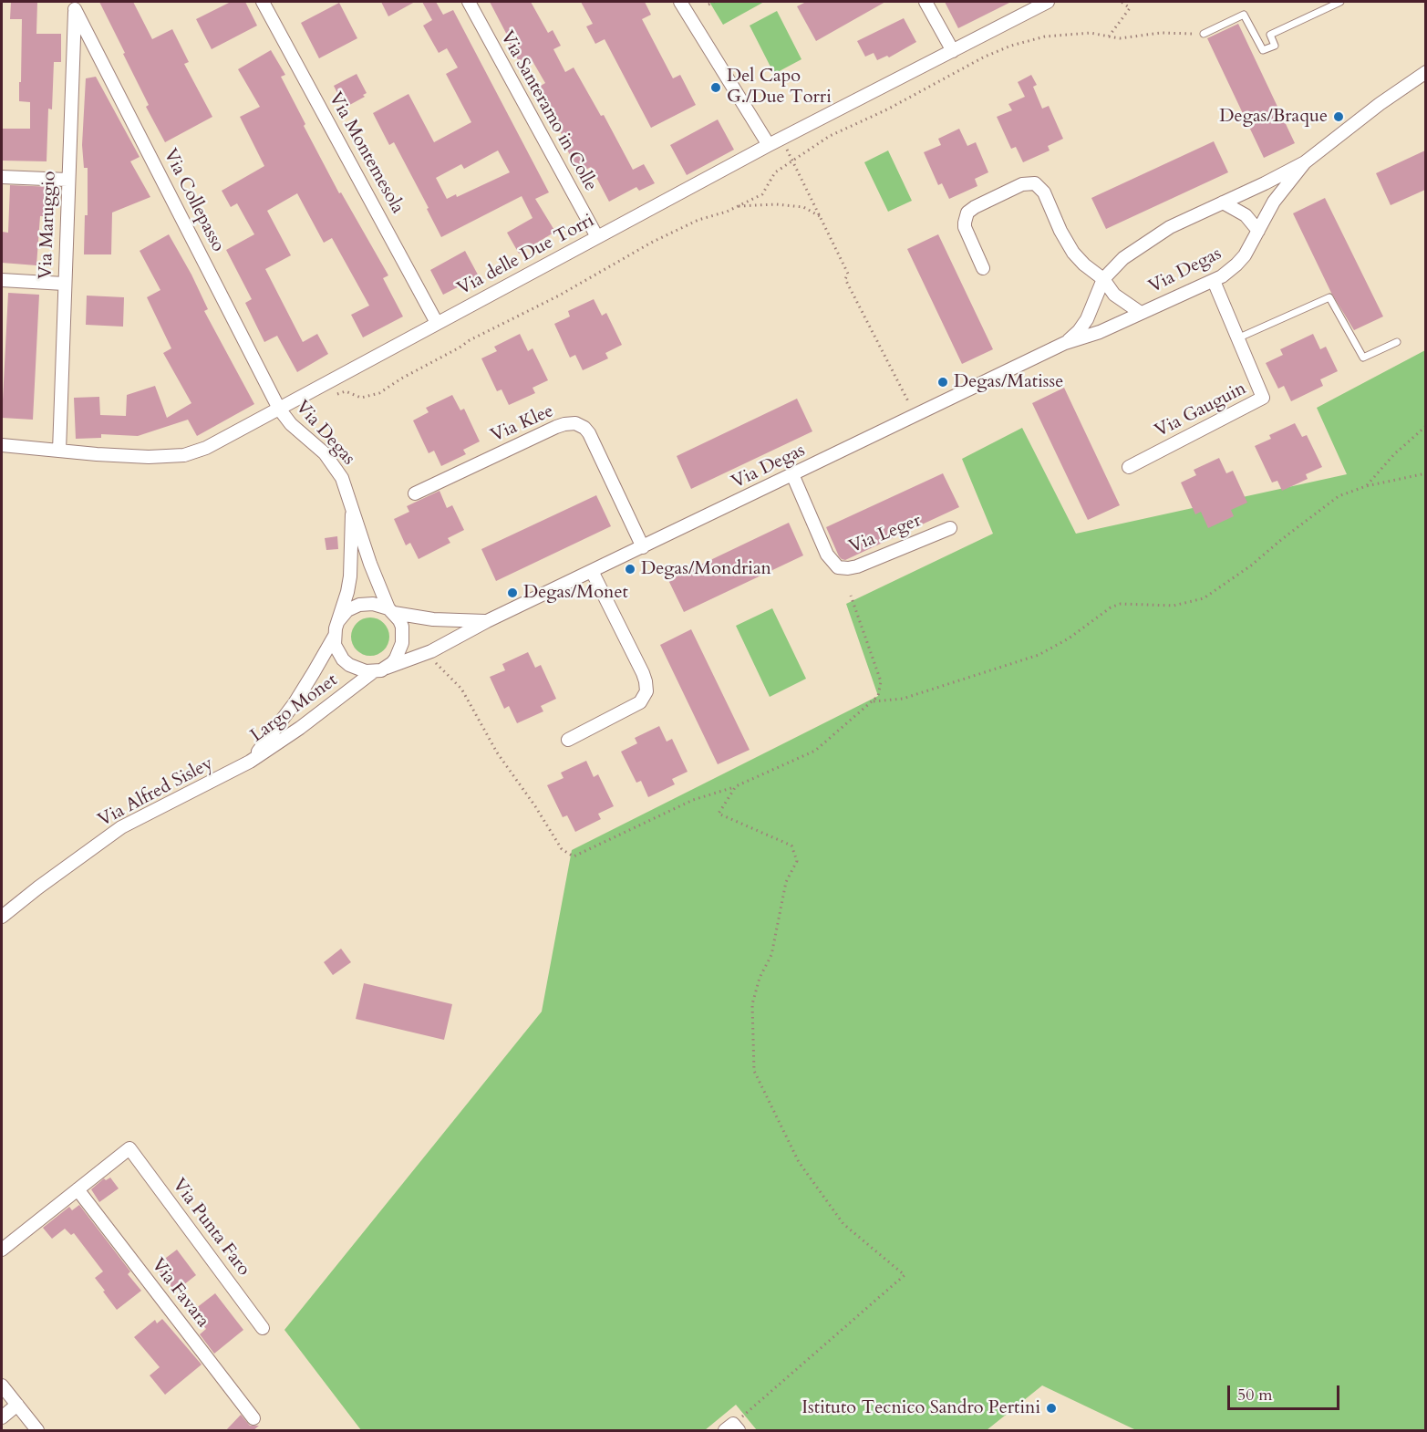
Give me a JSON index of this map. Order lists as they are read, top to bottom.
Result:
{
  "streets": {
    "street": [
      "Via Santeramo in Colle",
      "Via Montemesola",
      "Via Collepasso",
      "Via Maruggio",
      "Via delle Due Torri",
      "Via Degas",
      "Via Gauguin",
      "Via Klee",
      "Via Leger",
      "Largo Monet",
      "Via Alfred Sisley",
      "Via Punta Faro",
      "Via Favara"
    ]
  },
  "crossings": [
    ["Via Santeramo in Colle", "Via delle Due Torri"],
    ["Via Montemesola", "Via delle Due Torri"],
    ["Via Collepasso", "Via Maruggio"],
    ["Via Collepasso", "Via delle Due Torri"],
    ["Via Collepasso", "Via Degas"],
    ["Via Maruggio", "Via delle Due Torri"],
    ["Via delle Due Torri", "Via Degas"],
    ["Via Degas", "Via Gauguin"],
    ["Via Degas", "Via Klee"],
    ["Via Degas", "Via Leger"],
    ["Via Degas", "Largo Monet"],
    ["Largo Monet", "Via Alfred Sisley"],
    ["Via Punta Faro", "Via Favara"]
  ],
  "places": [
    "Del Capo G./Due Torri",
    "Degas/Braque",
    "Degas/Matisse",
    "Degas/Mondrian",
    "Degas/Monet",
    "Istituto Tecnico Sandro Pertini"
  ],
  "scale_bar": "50 m"
}
